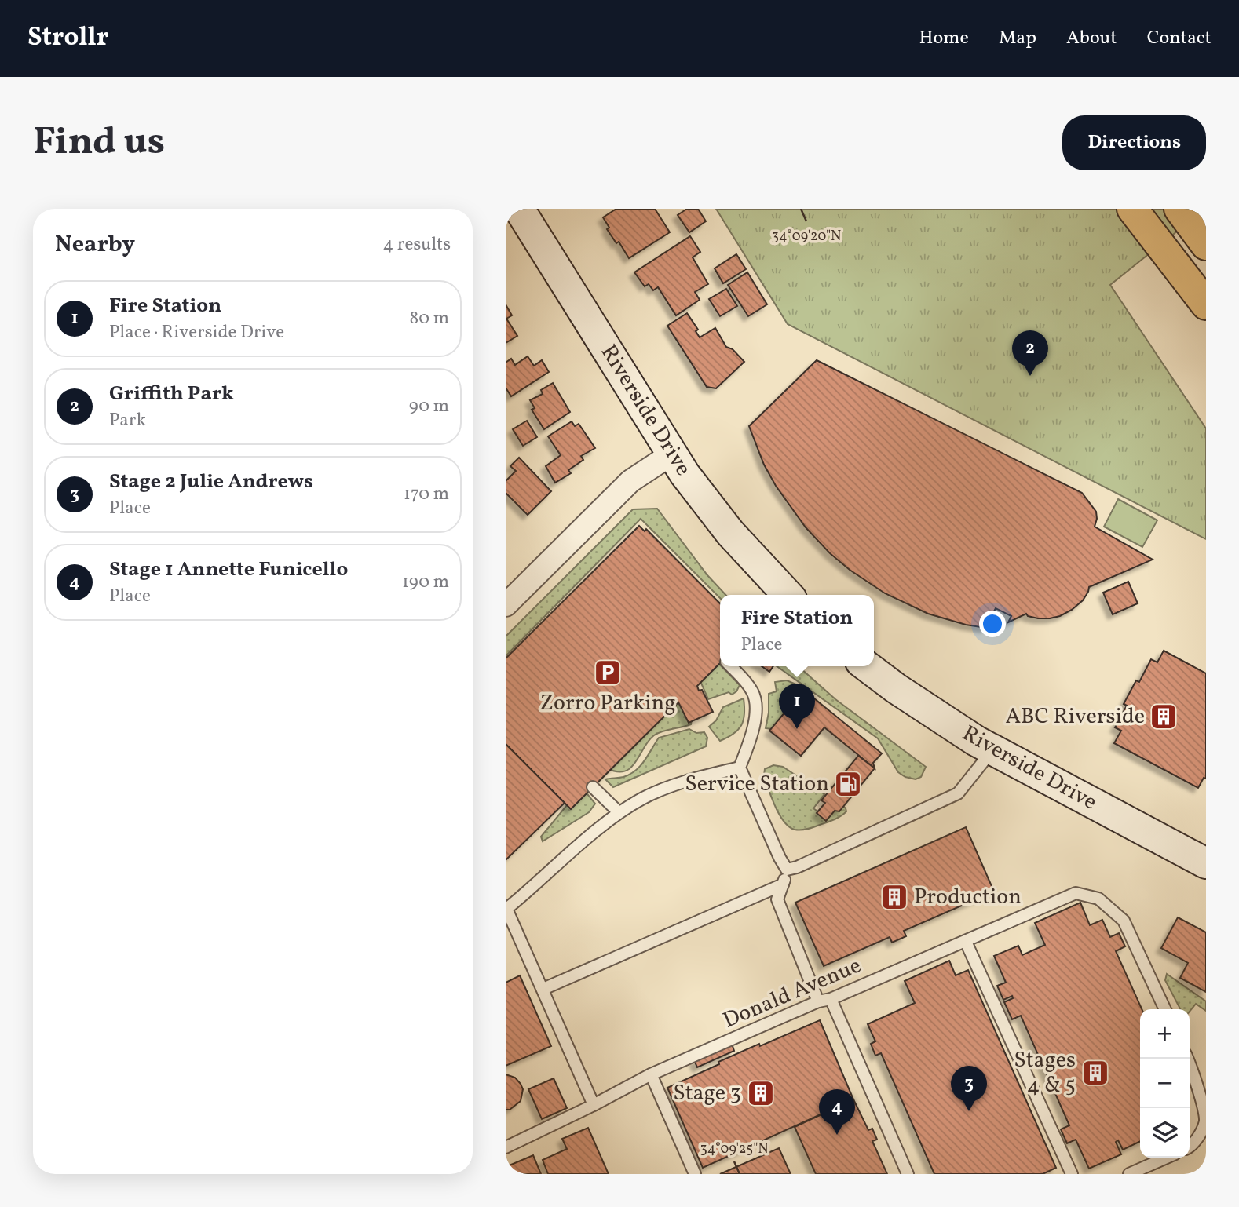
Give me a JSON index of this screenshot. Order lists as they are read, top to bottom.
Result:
{
  "streets": {
    "main road": ["Riverside Drive"],
    "lane": ["Donald Avenue"]
  },
  "places": {
    "parking": ["Zorro Parking"],
    "building": [
      "ABC Riverside",
      "Production",
      "Stages 4 & 5",
      "Stage 3"
    ],
    "fuel station": ["Service Station"]
  },
  "page": {
    "header": "Strollr",
    "nav": [
      "Home",
      "Map",
      "About",
      "Contact"
    ],
    "buttons": "Directions",
    "title": "Find us",
    "heading": ["Nearby", "4 results"],
    "list": [
      {
        "mark": "1",
        "name": "Fire Station",
        "note": "Place · Riverside Drive",
        "value": "80 m"
      },
      {
        "mark": "2",
        "name": "Griffith Park",
        "note": "Park",
        "value": "90 m"
      },
      {
        "mark": "3",
        "name": "Stage 2 Julie Andrews",
        "note": "Place",
        "value": "170 m"
      },
      {
        "mark": "4",
        "name": "Stage 1 Annette Funicello",
        "note": "Place",
        "value": "190 m"
      }
    ],
    "pins": [
      "2",
      "1",
      "3",
      "4"
    ],
    "popup": ["Fire Station", "Place"],
    "map_buttons": ["+", "−"]
  },
  "coordinates": ["34°09'20\"N", "34°09'25\"N"]
}
